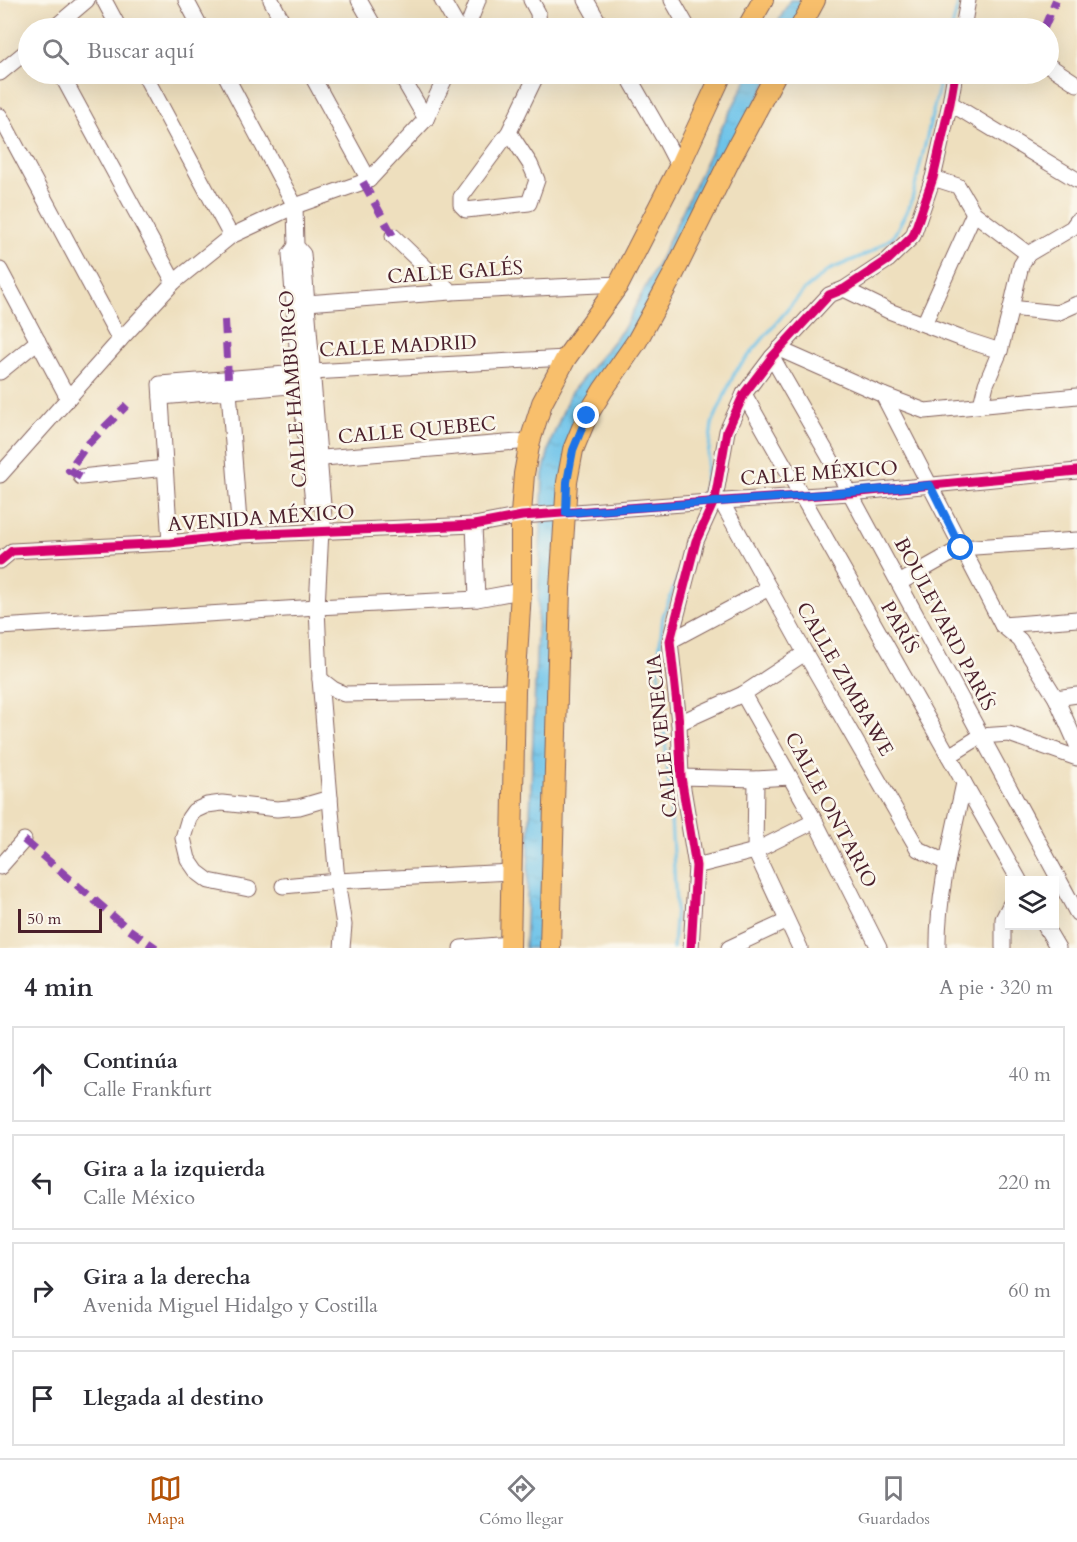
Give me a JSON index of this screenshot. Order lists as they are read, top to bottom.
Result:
{
  "streets": {
    "street": [
      "CALLE GALÉS",
      "CALLE MADRID",
      "CALLE HAMBURGO",
      "CALLE QUEBEC",
      "CALLE MÉXICO",
      "AVENIDA MÉXICO",
      "BOULEVARD PARÍS",
      "PARÍS",
      "CALLE ZIMBAWE",
      "CALLE VENECIA",
      "CALLE ONTARIO"
    ]
  },
  "crossings": [
    ["CALLE GALÉS", "CALLE HAMBURGO"],
    ["CALLE MADRID", "CALLE HAMBURGO"],
    ["CALLE HAMBURGO", "CALLE QUEBEC"],
    ["CALLE HAMBURGO", "AVENIDA MÉXICO"],
    ["CALLE MÉXICO", "AVENIDA MÉXICO"],
    ["CALLE MÉXICO", "BOULEVARD PARÍS"],
    ["CALLE MÉXICO", "PARÍS"],
    ["CALLE MÉXICO", "CALLE ZIMBAWE"],
    ["CALLE MÉXICO", "CALLE VENECIA"],
    ["BOULEVARD PARÍS", "CALLE VENECIA"],
    ["PARÍS", "CALLE VENECIA"],
    ["CALLE ZIMBAWE", "CALLE VENECIA"]
  ],
  "scale_bar": "50 m",
  "page": {
    "search": "Buscar aquí",
    "scale": "50 m",
    "heading": ["4 min", "A pie · 320 m"],
    "list": [
      ["Continúa", "Calle Frankfurt", "40 m"],
      ["Gira a la izquierda", "Calle México", "220 m"],
      ["Gira a la derecha", "Avenida Miguel Hidalgo y Costilla", "60 m"],
      "Llegada al destino"
    ],
    "nav": ["Mapa", "Cómo llegar", "Guardados"]
  }
}
